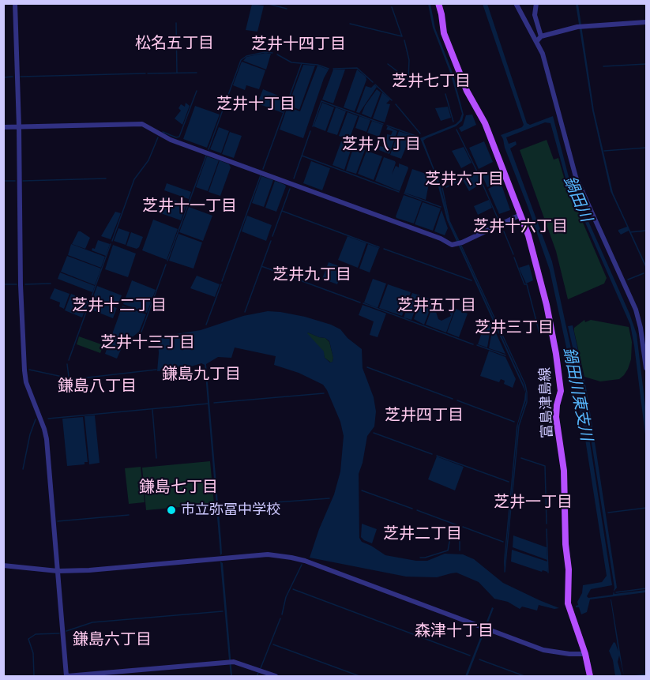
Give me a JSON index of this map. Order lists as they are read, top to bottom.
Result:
{
  "streets": {
    "main road": ["富島津島線"]
  },
  "districts": [
    "松名五丁目",
    "芝井十四丁目",
    "芝井七丁目",
    "芝井十丁目",
    "芝井八丁目",
    "芝井六丁目",
    "芝井十一丁目",
    "芝井十六丁目",
    "芝井九丁目",
    "芝井十二丁目",
    "芝井五丁目",
    "芝井三丁目",
    "芝井十三丁目",
    "鎌島九丁目",
    "鎌島八丁目",
    "芝井四丁目",
    "鎌島七丁目",
    "芝井一丁目",
    "芝井二丁目",
    "森津十丁目",
    "鎌島六丁目"
  ],
  "water": ["鍋田川", "鍋田川東支川"],
  "places": ["市立弥冨中学校"]
}
